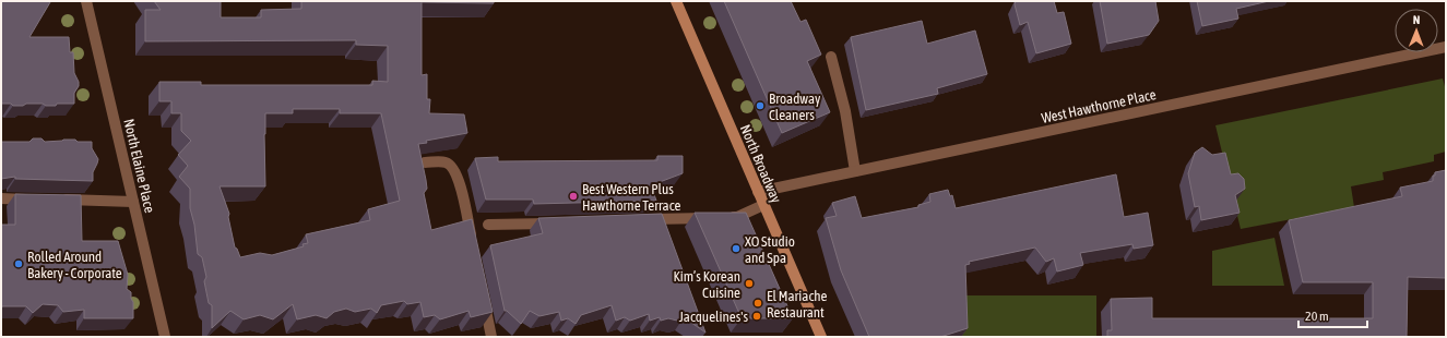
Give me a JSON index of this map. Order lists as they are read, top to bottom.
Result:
{
  "streets": {
    "main road": ["North Broadway"],
    "street": ["West Hawthorne Place", "North Elaine Place"]
  },
  "crossings": [
    ["West Hawthorne Place", "North Broadway"]
  ],
  "places": [
    "Broadway Cleaners",
    "Best Western Plus Hawthorne Terrace",
    "XO Studio and Spa",
    "Rolled Around Bakery - Corporate",
    "Kim’s Korean Cuisine",
    "El Mariache Restaurant",
    "Jacquelines's"
  ],
  "scale_bar": "20 m",
  "north": "top"
}
